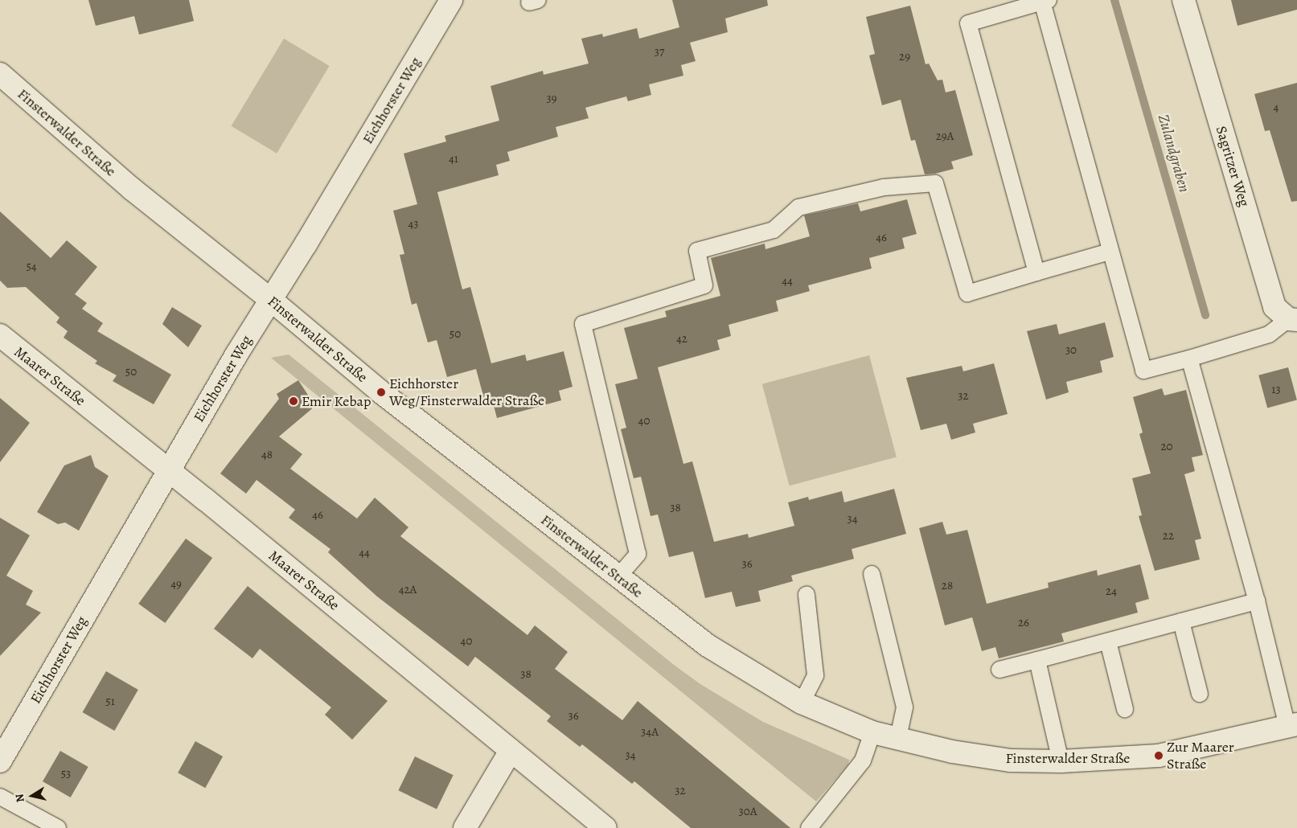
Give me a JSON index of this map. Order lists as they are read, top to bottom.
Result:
{
  "streets": {
    "street": [
      "Eichhorster Weg",
      "Finsterwalder Straße",
      "Sagritzer Weg",
      "Maarer Straße"
    ]
  },
  "crossings": [
    ["Eichhorster Weg", "Finsterwalder Straße"],
    ["Eichhorster Weg", "Maarer Straße"]
  ],
  "water": ["Zulandgraben"],
  "places": ["Eichhorster Weg/Finsterwalder Straße", "Emir Kebap", "Zur Maarer Straße"],
  "house_numbers": [
    "37",
    "29",
    "39",
    "4",
    "29A",
    "41",
    "43",
    "46",
    "54",
    "44",
    "50",
    "42",
    "30",
    "50",
    "13",
    "32",
    "40",
    "20",
    "48",
    "38",
    "46",
    "34",
    "22",
    "44",
    "36",
    "49",
    "28",
    "42A",
    "24",
    "26",
    "40",
    "38",
    "51",
    "36",
    "34A",
    "34",
    "53",
    "32",
    "30A"
  ],
  "north": "left"
}
